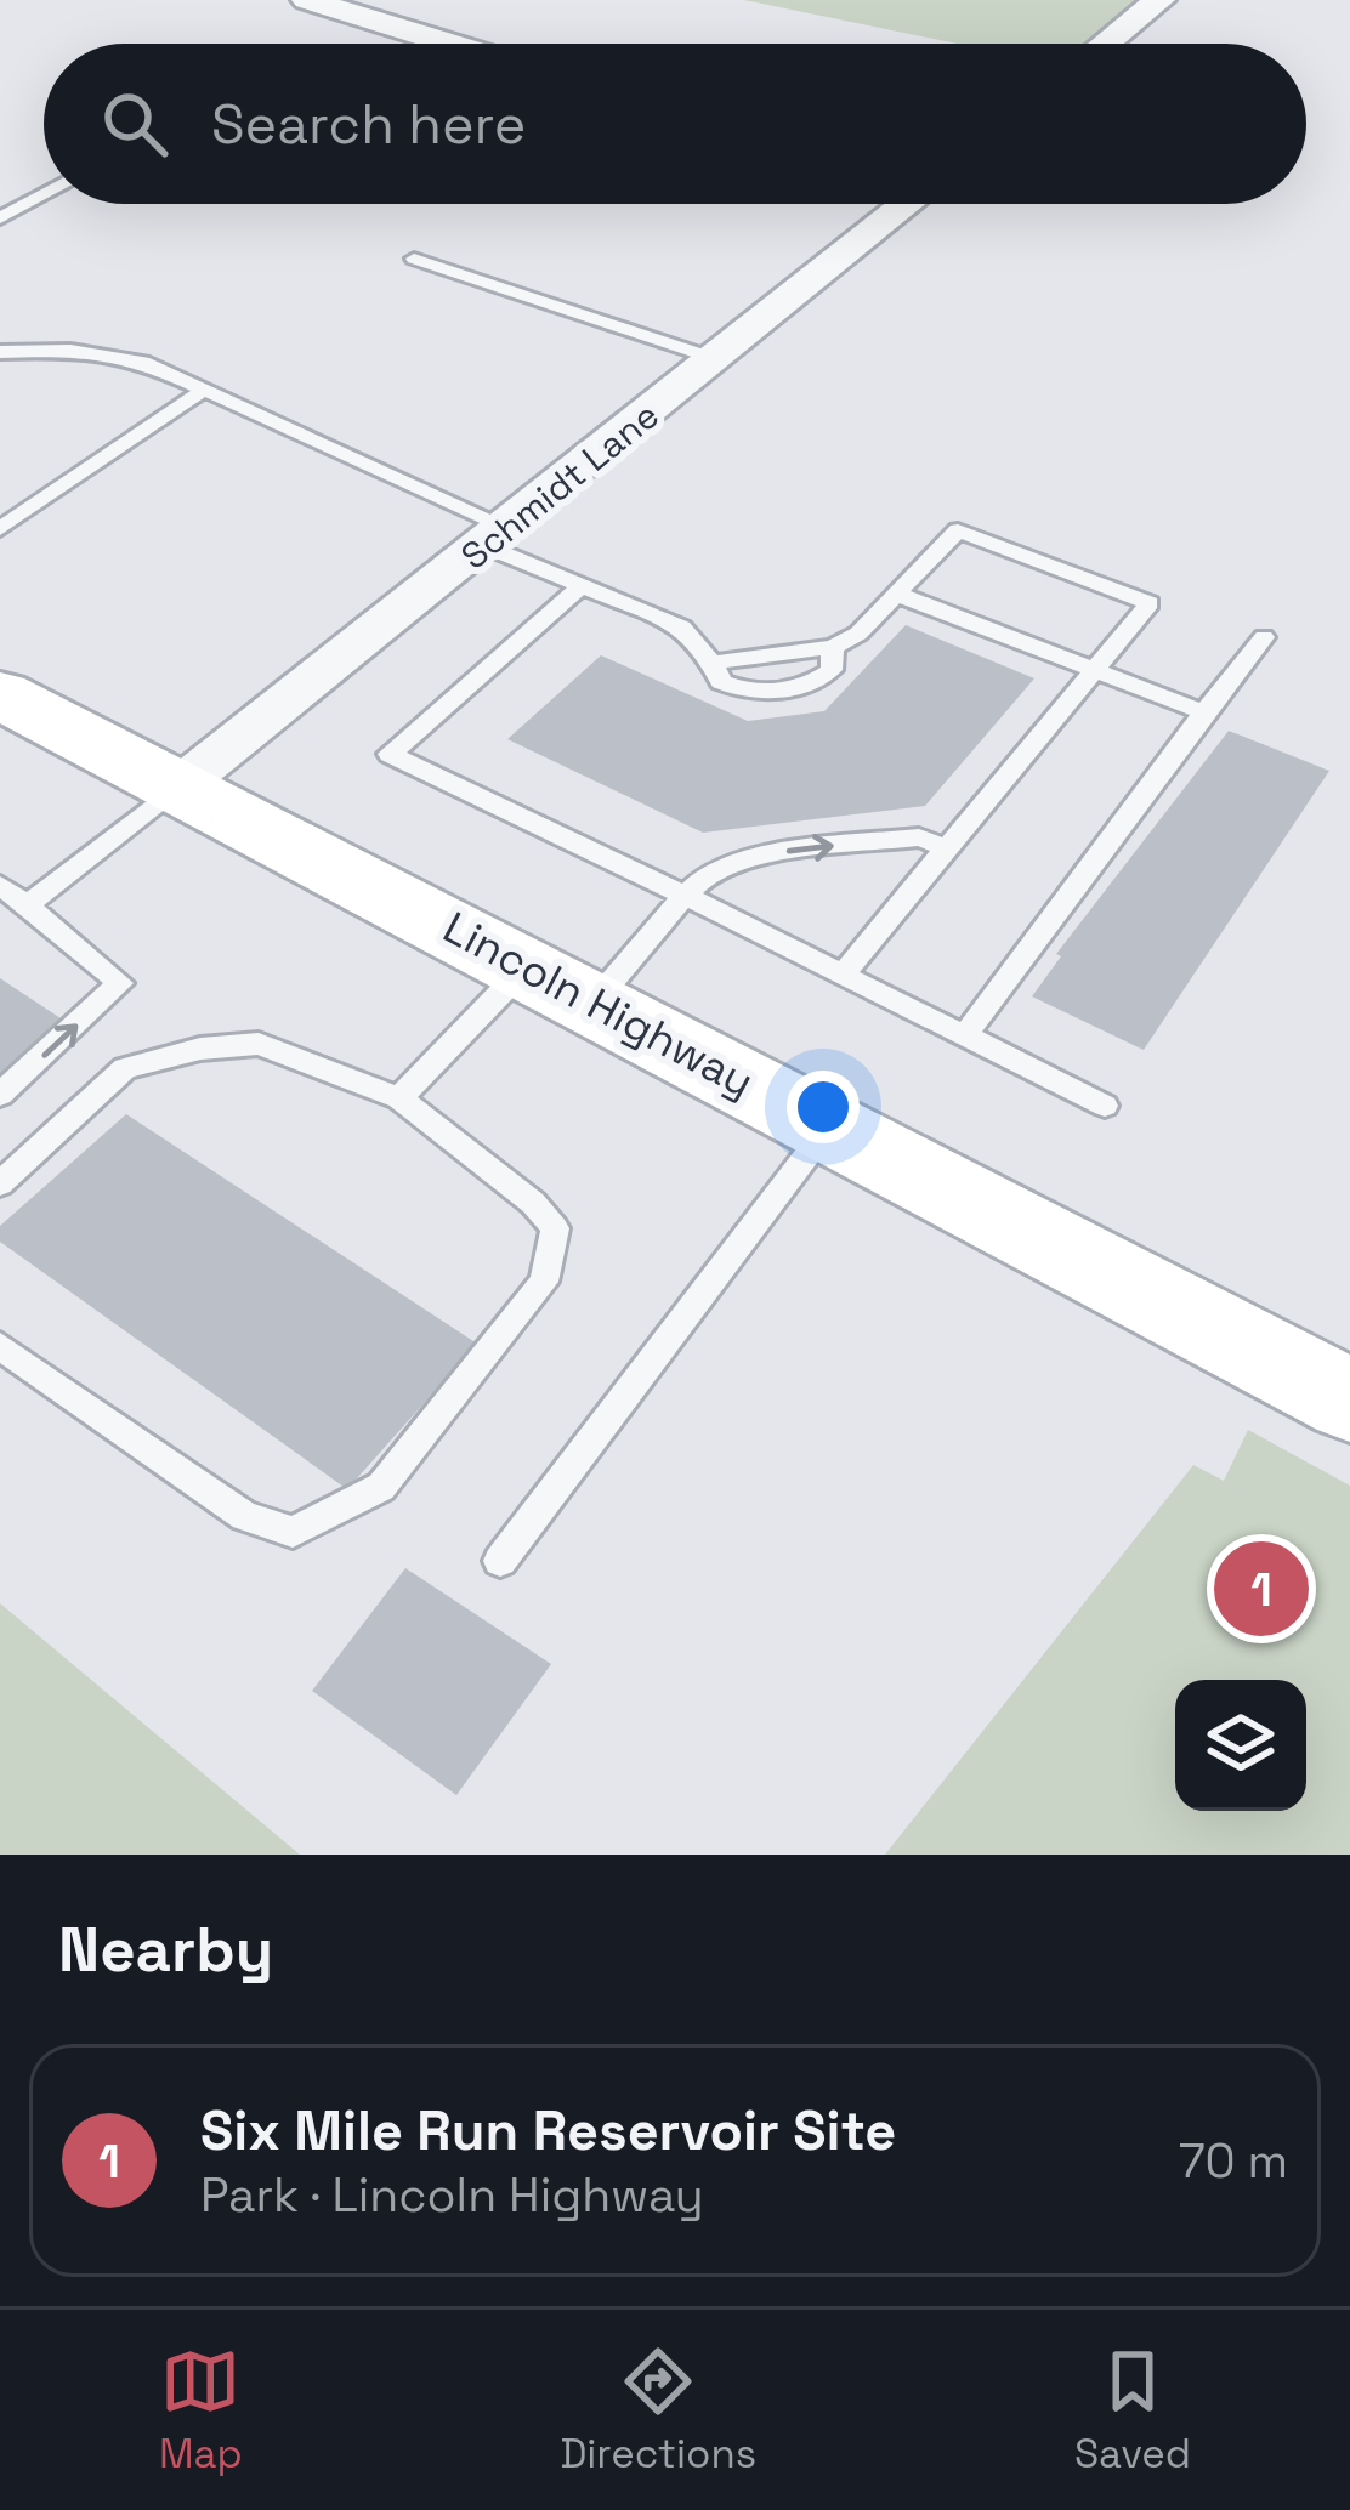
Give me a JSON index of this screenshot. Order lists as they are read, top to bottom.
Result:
{
  "streets": {
    "main road": ["Lincoln Highway"],
    "street": ["Schmidt Lane"]
  },
  "crossings": [
    ["Schmidt Lane", "Lincoln Highway"]
  ],
  "page": {
    "search": "Search here",
    "pins": "1",
    "heading": "Nearby",
    "list": [
      {
        "mark": "1",
        "name": "Six Mile Run Reservoir Site",
        "note": "Park · Lincoln Highway",
        "value": "70 m"
      }
    ],
    "nav": ["Map", "Directions", "Saved"]
  }
}
